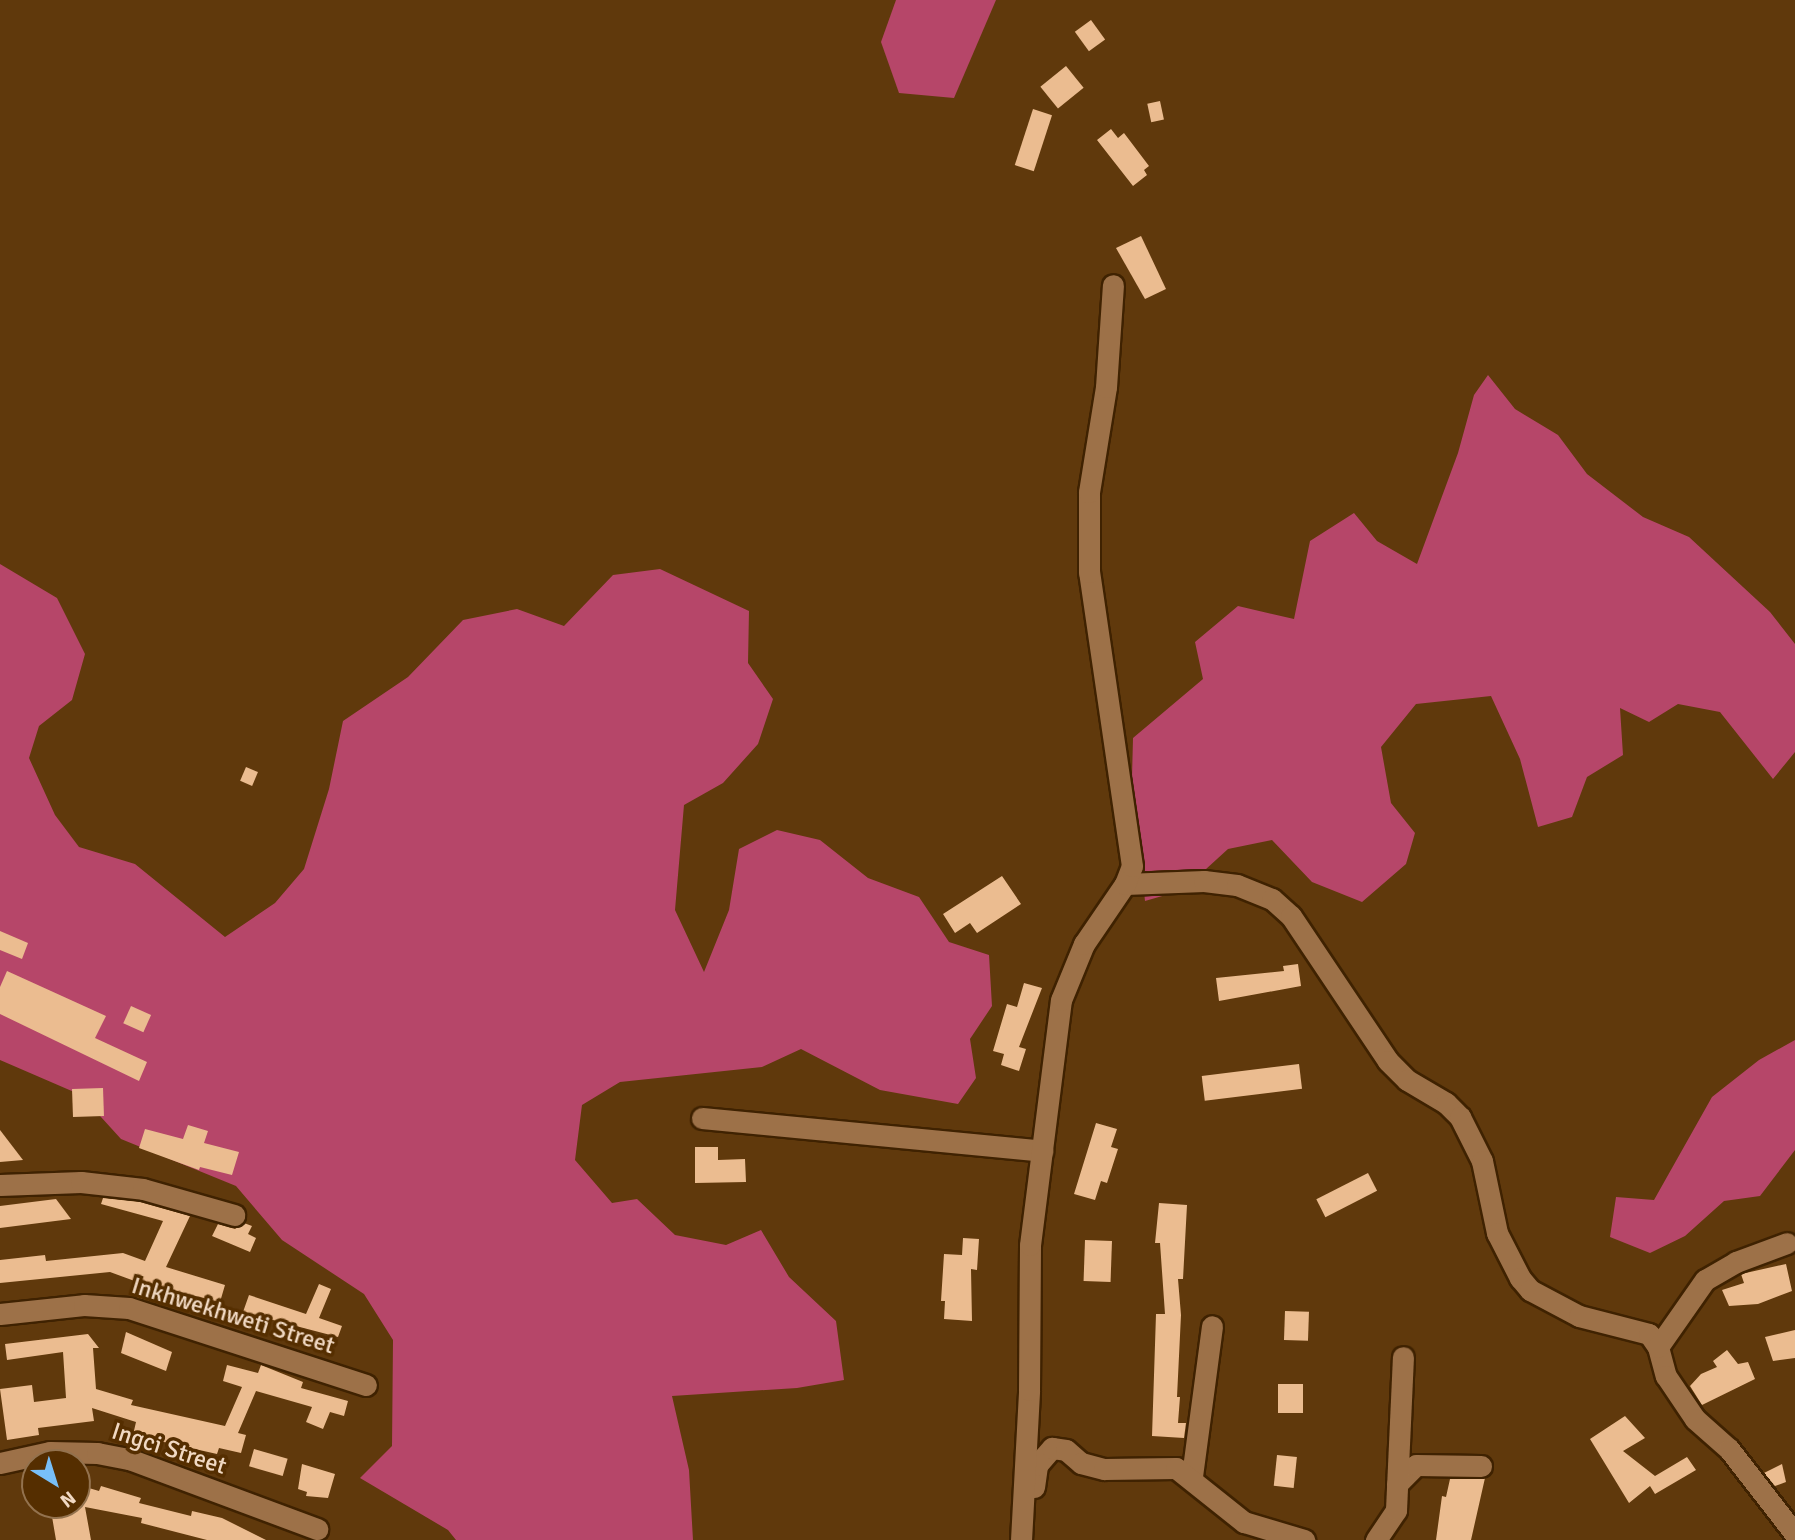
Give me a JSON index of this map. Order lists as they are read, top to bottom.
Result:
{
  "streets": {
    "street": ["Inkhwekhweti Street", "Ingci Street"]
  },
  "north": "bottom right"
}
